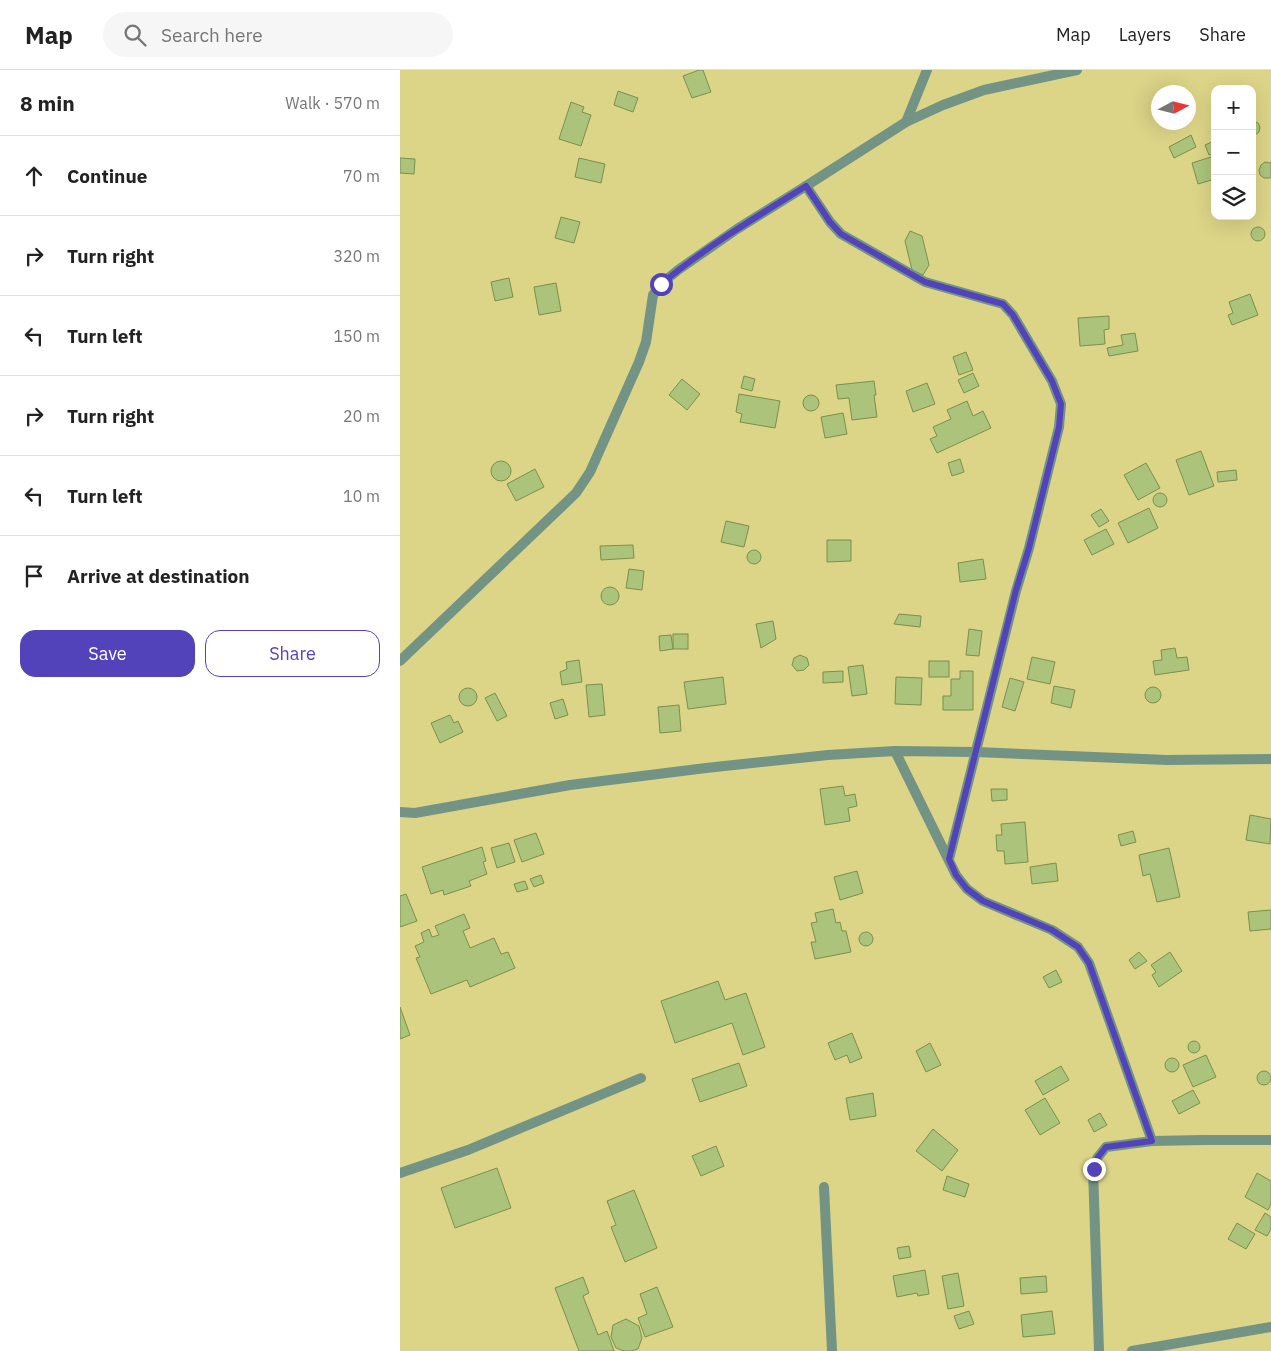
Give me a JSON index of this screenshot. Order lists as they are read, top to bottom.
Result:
{
  "north": "right",
  "page": {
    "header": "Map",
    "search": "Search here",
    "nav": ["Map", "Layers", "Share"],
    "heading": ["8 min", "Walk · 570 m"],
    "map_buttons": ["+", "−"],
    "list": [
      ["Continue", "70 m"],
      ["Turn right", "320 m"],
      ["Turn left", "150 m"],
      ["Turn right", "20 m"],
      ["Turn left", "10 m"],
      "Arrive at destination"
    ],
    "buttons": ["Save", "Share"]
  }
}
